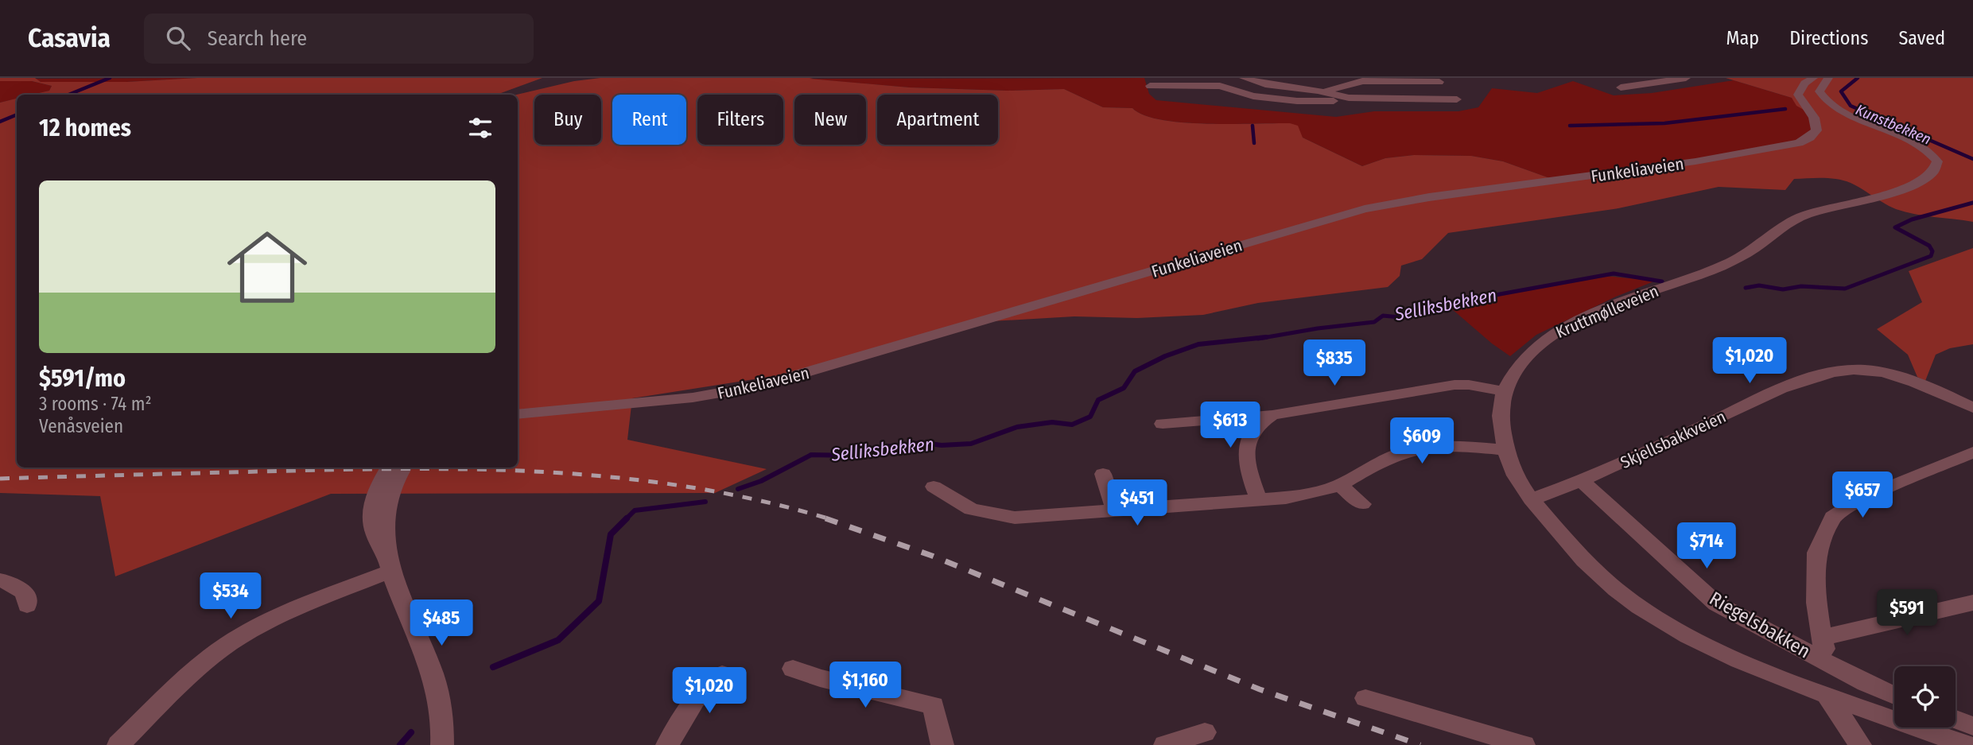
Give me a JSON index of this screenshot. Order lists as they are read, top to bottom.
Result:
{
  "streets": {
    "street": [
      "Funkeliaveien",
      "Kruttmølleveien",
      "Skjellsbakkveien",
      "Riegelsbakken"
    ]
  },
  "crossings": [
    ["Kruttmølleveien", "Skjellsbakkveien"],
    ["Skjellsbakkveien", "Riegelsbakken"]
  ],
  "water": ["Kunstbekken", "Selliksbekken"],
  "page": {
    "header": "Casavia",
    "search": "Search here",
    "nav": ["Map", "Directions", "Saved"],
    "chip": [
      "Buy",
      "Rent",
      "Filters",
      "New",
      "Apartment"
    ],
    "heading": "12 homes",
    "list": [
      {
        "name": "$591/mo",
        "note": "3 rooms · 74 m² · Venåsveien"
      }
    ],
    "price": [
      "$1,020",
      "$835",
      "$613",
      "$609",
      "$657",
      "$451",
      "$714",
      "$534",
      "$591",
      "$485",
      "$1,160",
      "$1,020"
    ]
  }
}
